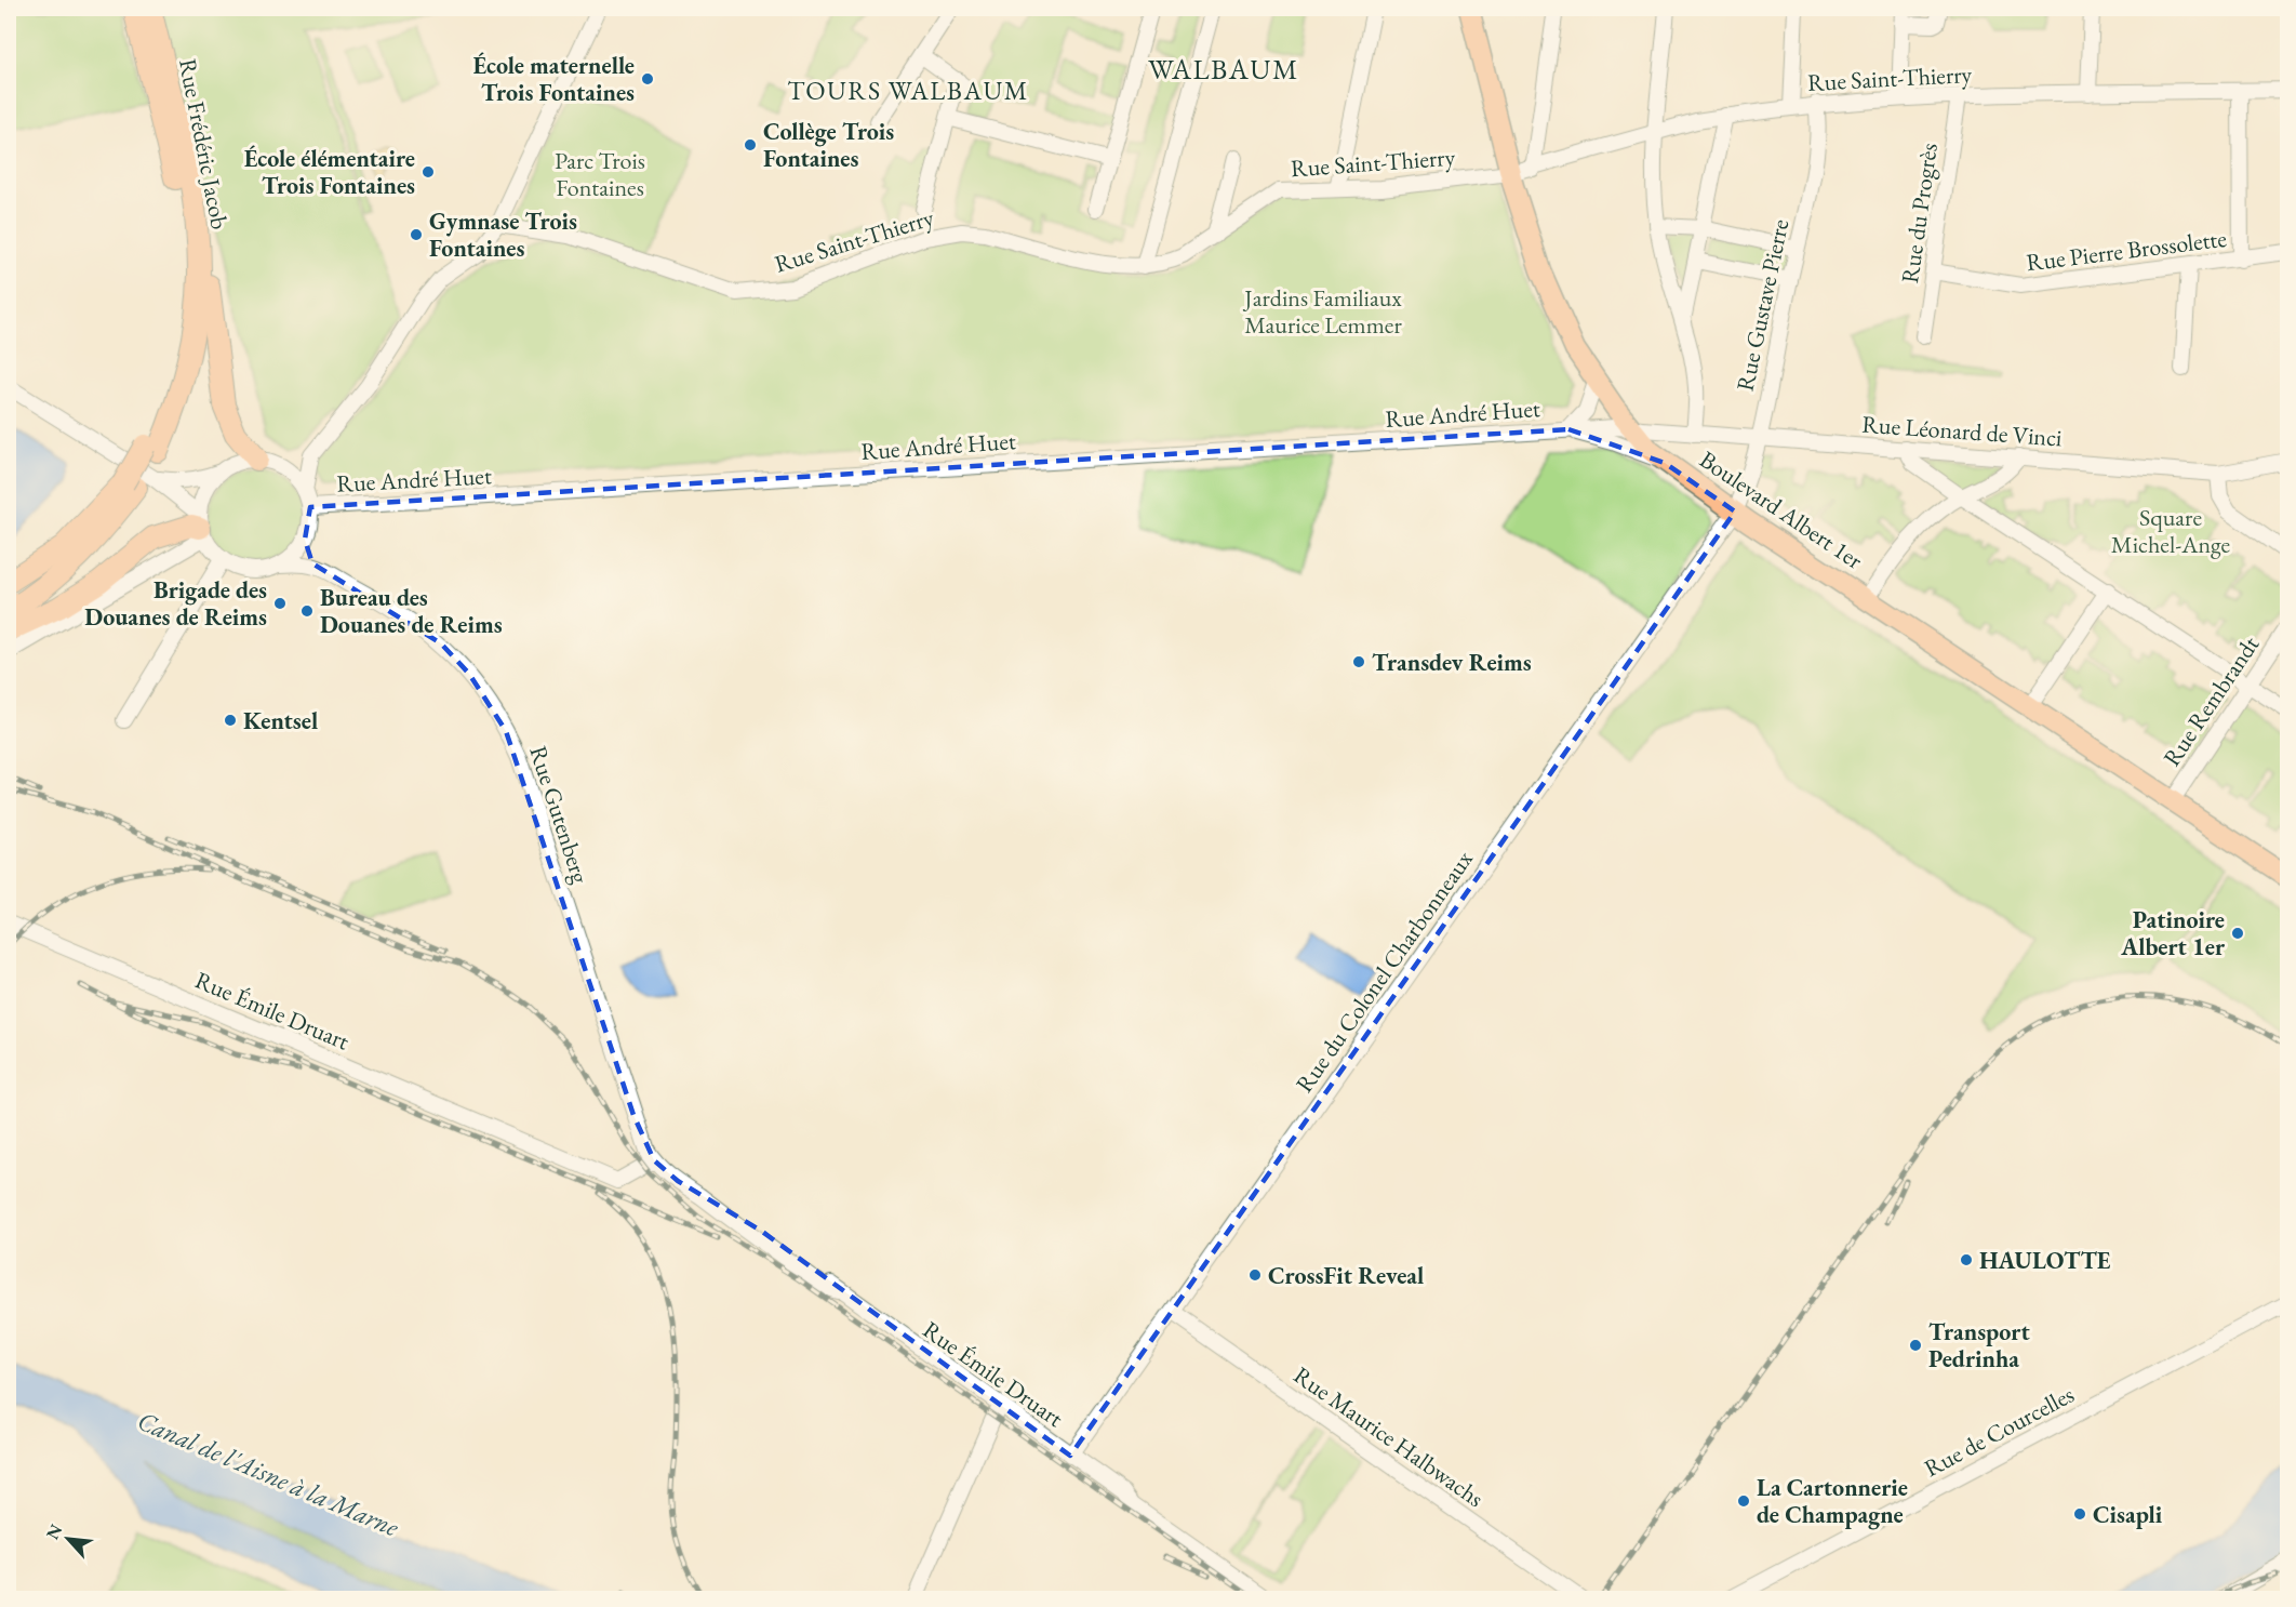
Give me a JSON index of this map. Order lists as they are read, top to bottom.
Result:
{
  "streets": {
    "highway": ["Rue Frédéric Jacob"],
    "main road": ["Boulevard Albert 1er"],
    "street": [
      "Rue Saint-Thierry",
      "Rue du Progrès",
      "Rue Pierre Brossolette",
      "Rue Gustave Pierre",
      "Rue André Huet",
      "Rue Léonard de Vinci",
      "Rue Rembrandt",
      "Rue Gutenberg",
      "Rue du Colonel Charbonneaux",
      "Rue Émile Druart",
      "Rue de Courcelles",
      "Rue Maurice Halbwachs"
    ]
  },
  "crossings": [
    ["Rue Saint-Thierry", "Rue du Progrès"],
    ["Rue Saint-Thierry", "Rue Gustave Pierre"],
    ["Rue Saint-Thierry", "Boulevard Albert 1er"],
    ["Rue du Progrès", "Rue Pierre Brossolette"],
    ["Rue Gustave Pierre", "Rue Léonard de Vinci"],
    ["Rue Gustave Pierre", "Boulevard Albert 1er"],
    ["Rue Gustave Pierre", "Rue du Colonel Charbonneaux"],
    ["Rue André Huet", "Rue Léonard de Vinci"],
    ["Rue André Huet", "Boulevard Albert 1er"],
    ["Rue Léonard de Vinci", "Boulevard Albert 1er"],
    ["Boulevard Albert 1er", "Rue Rembrandt"],
    ["Boulevard Albert 1er", "Rue du Colonel Charbonneaux"],
    ["Rue Gutenberg", "Rue Émile Druart"],
    ["Rue du Colonel Charbonneaux", "Rue Émile Druart"],
    ["Rue du Colonel Charbonneaux", "Rue Maurice Halbwachs"]
  ],
  "districts": ["WALBAUM", "TOURS WALBAUM"],
  "water": ["Canal de l'Aisne à la Marne"],
  "parks": ["Parc Trois Fontaines", "Jardins Familiaux Maurice Lemmer", "Square Michel-Ange"],
  "places": [
    "École maternelle Trois Fontaines",
    "Collège Trois Fontaines",
    "École élémentaire Trois Fontaines",
    "Gymnase Trois Fontaines",
    "Brigade des Douanes de Reims",
    "Bureau des Douanes de Reims",
    "Transdev Reims",
    "Kentsel",
    "Patinoire Albert 1er",
    "HAULOTTE",
    "CrossFit Reveal",
    "Transport Pedrinha",
    "La Cartonnerie de Champagne",
    "Cisapli"
  ],
  "north": "top left"
}
